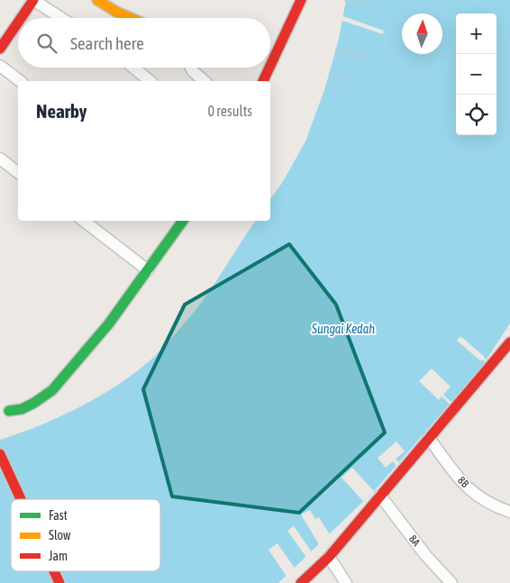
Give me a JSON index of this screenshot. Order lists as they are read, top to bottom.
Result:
{
  "streets": {
    "street": ["8B", "8A"]
  },
  "water": ["Sungai Kedah"],
  "legend": ["Fast", "Slow", "Jam"],
  "north": "top",
  "page": {
    "map_buttons": ["+", "−"],
    "search": "Search here",
    "heading": ["Nearby", "0 results"]
  }
}
